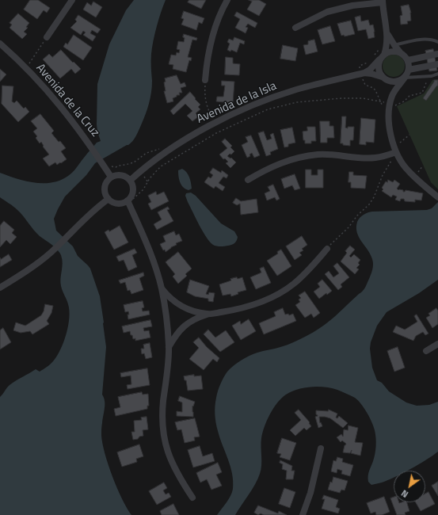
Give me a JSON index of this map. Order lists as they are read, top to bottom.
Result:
{
  "streets": {
    "street": ["Avenida de la Cruz", "Avenida de la Isla"]
  },
  "crossings": [
    ["Avenida de la Cruz", "Avenida de la Isla"]
  ],
  "north": "bottom left"
}
